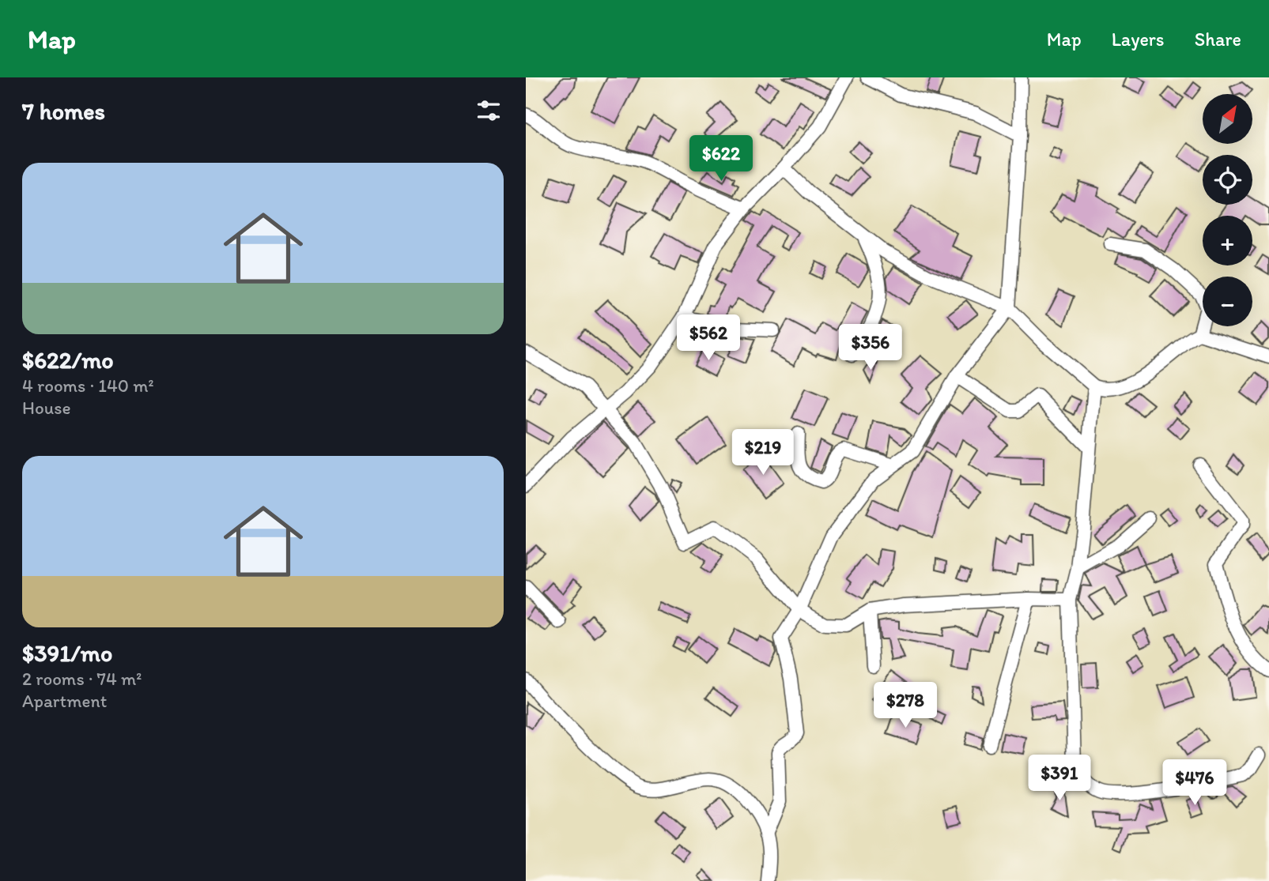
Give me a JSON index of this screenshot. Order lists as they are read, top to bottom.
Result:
{
  "north": "top right",
  "page": {
    "header": "Map",
    "nav": ["Map", "Layers", "Share"],
    "heading": "7 homes",
    "map_buttons": ["+", "−"],
    "price": [
      "$622",
      "$562",
      "$356",
      "$219",
      "$278",
      "$391",
      "$476"
    ],
    "list": [
      {
        "name": "$622/mo",
        "note": "4 rooms · 140 m² · House"
      },
      {
        "name": "$391/mo",
        "note": "2 rooms · 74 m² · Apartment"
      }
    ]
  }
}
